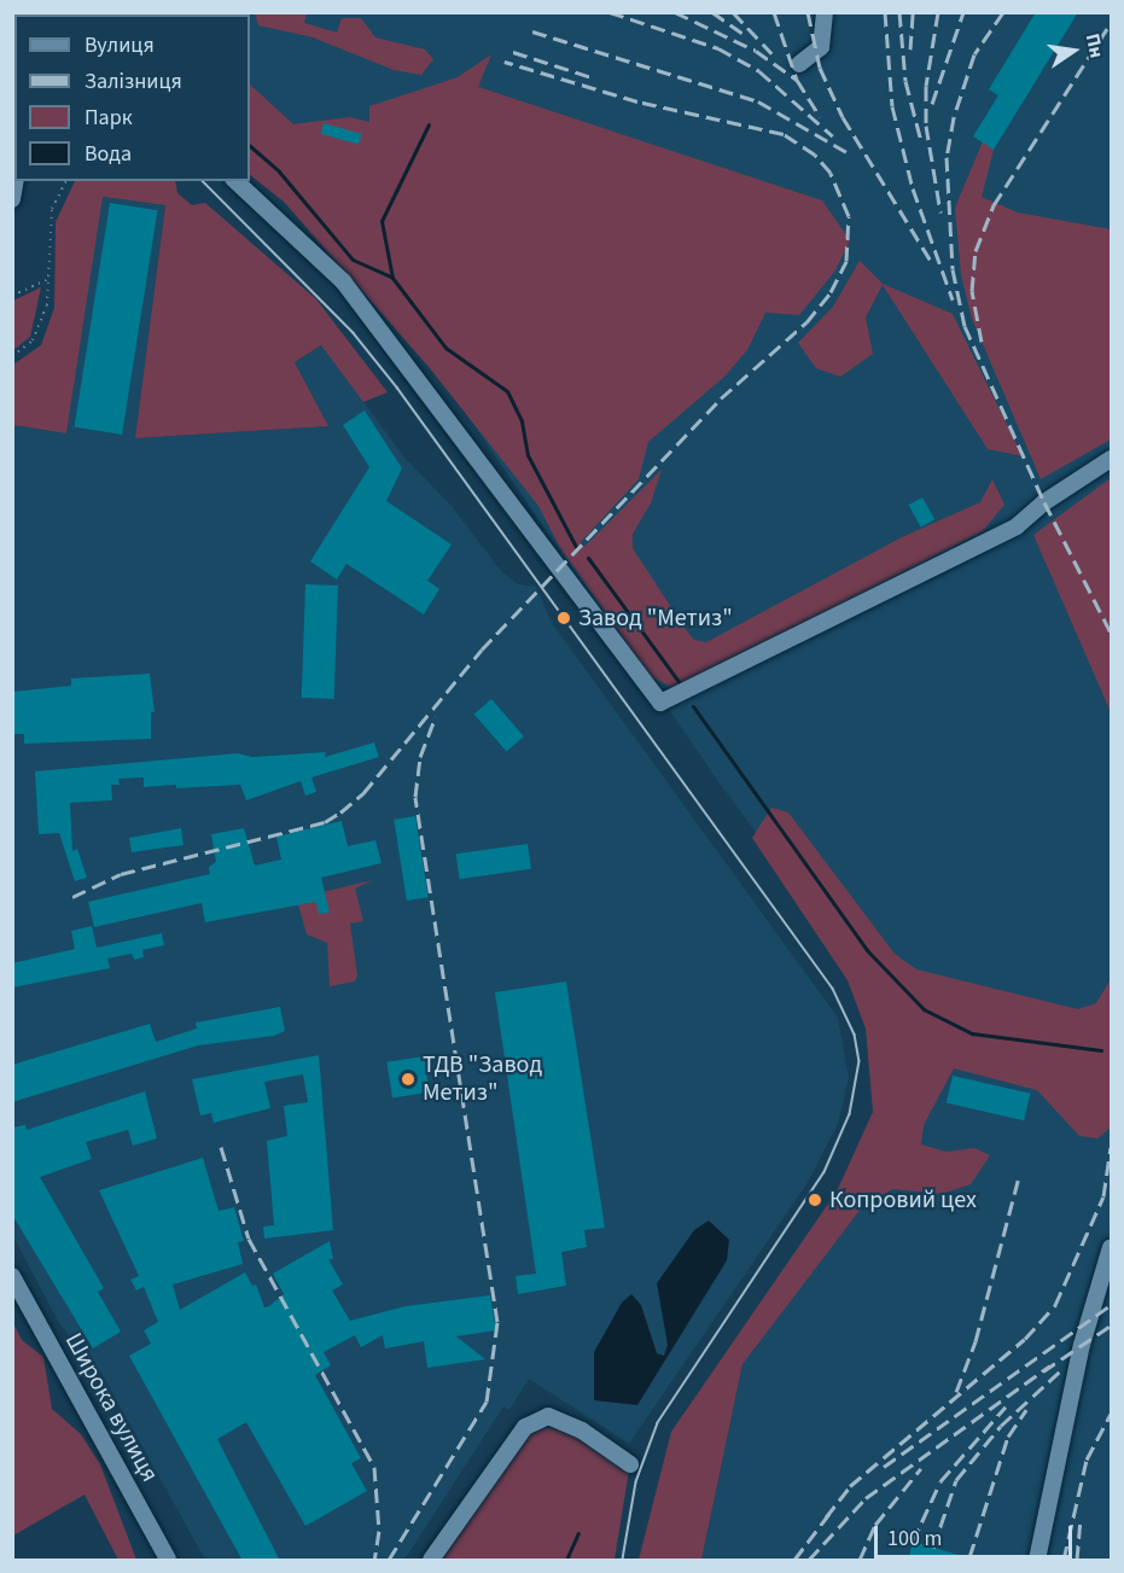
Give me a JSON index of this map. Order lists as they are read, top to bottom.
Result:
{
  "streets": {
    "street": ["Широка вулиця"]
  },
  "places": ["Завод \"Метиз\"", "ТДВ \"Завод Метиз\"", "Копровий цех"],
  "legend": [
    "Вулиця",
    "Залізниця",
    "Парк",
    "Вода"
  ],
  "scale_bar": "100 m",
  "north": "right"
}
